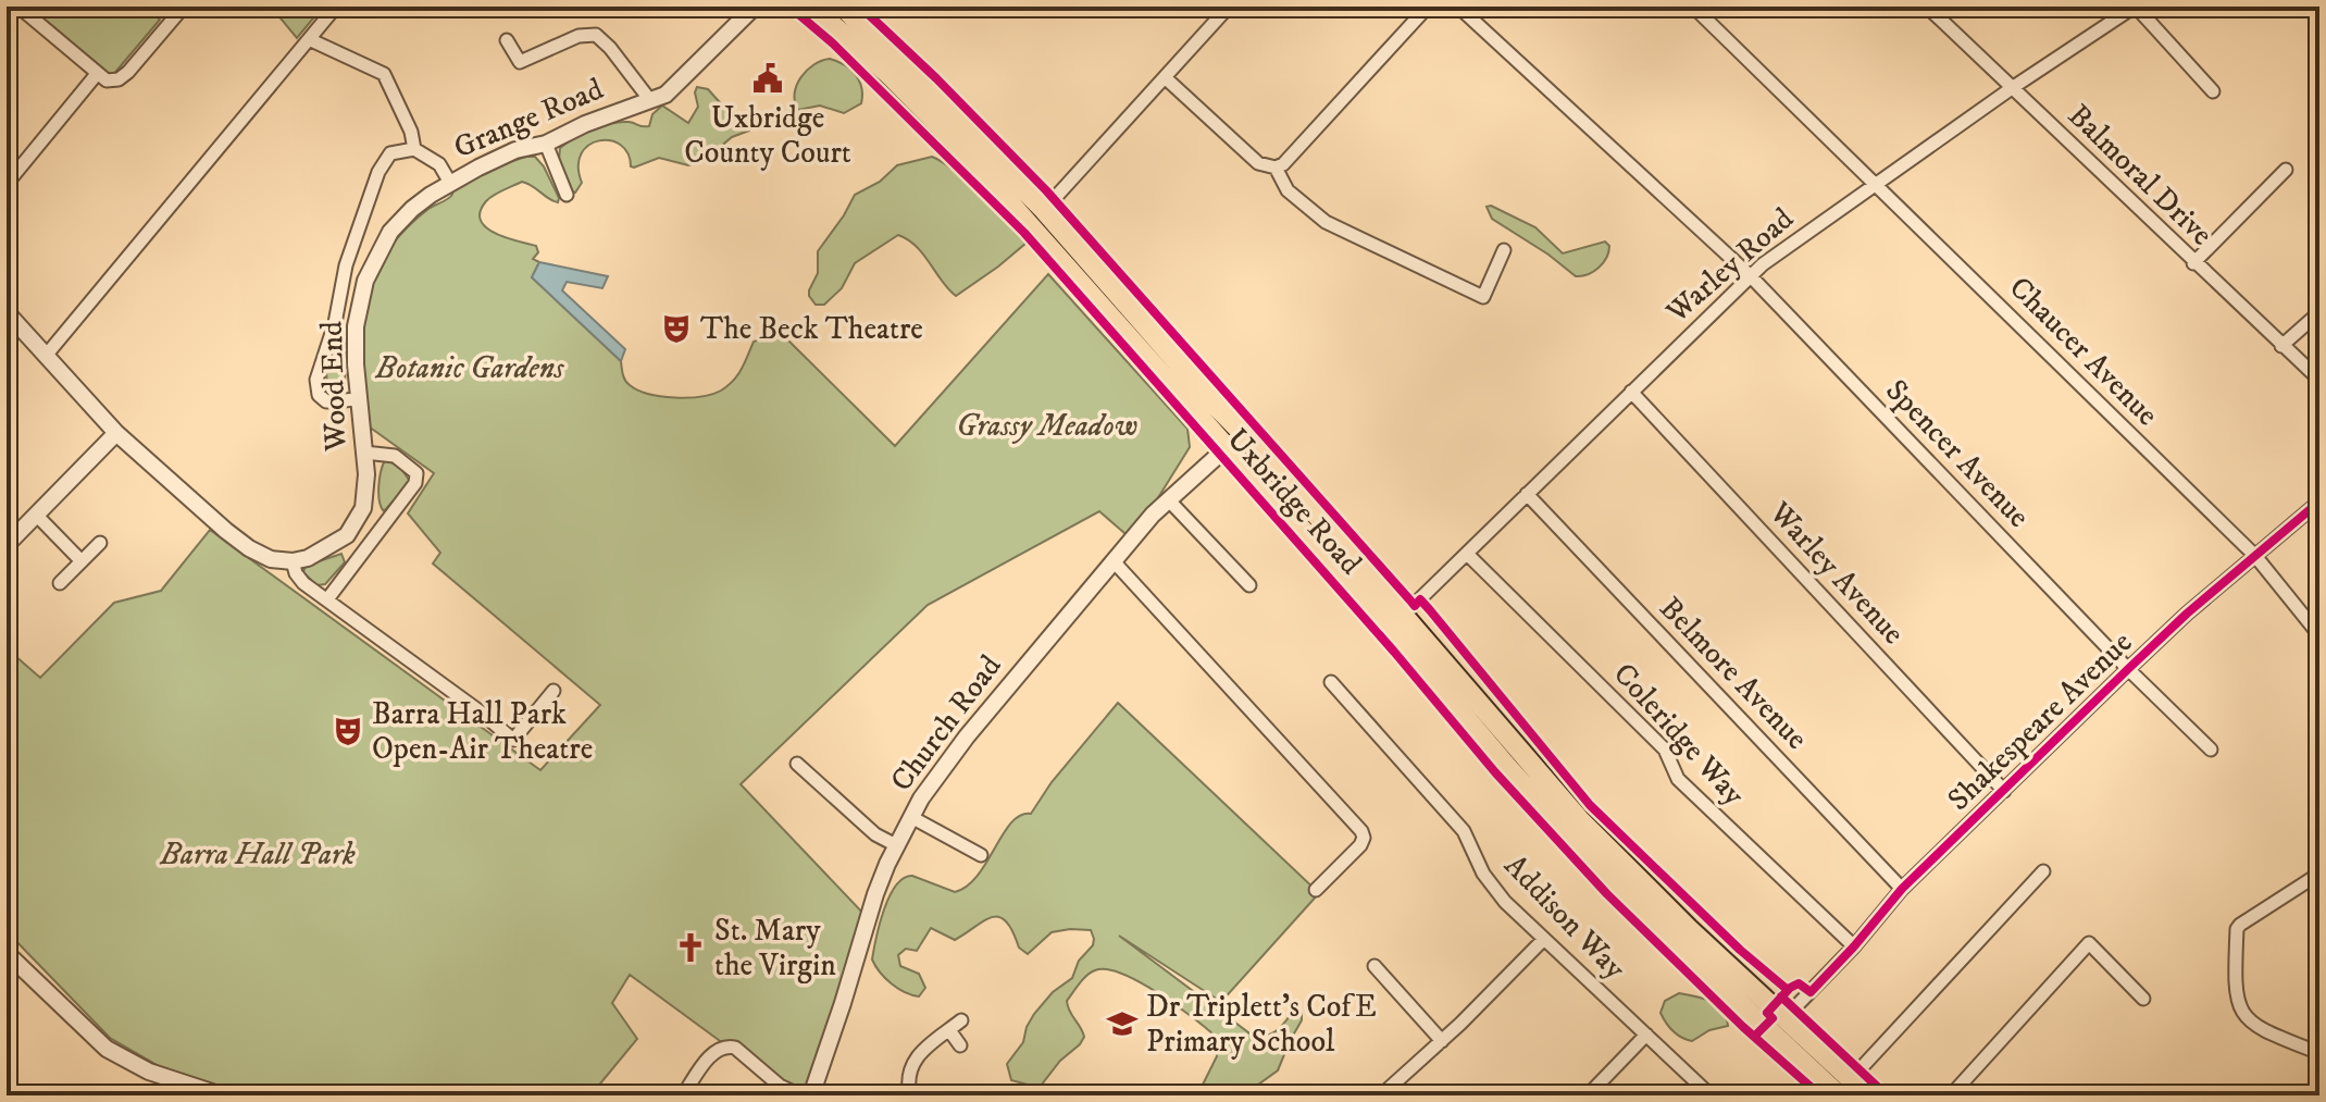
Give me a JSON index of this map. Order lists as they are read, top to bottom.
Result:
{
  "streets": {
    "main road": ["Uxbridge Road"],
    "street": [
      "Grange Road",
      "Balmoral Drive",
      "Warley Road",
      "Chaucer Avenue",
      "Wood End",
      "Spencer Avenue",
      "Warley Avenue",
      "Belmore Avenue",
      "Shakespeare Avenue",
      "Church Road",
      "Coleridge Way",
      "Addison Way"
    ]
  },
  "crossings": [
    ["Grange Road", "Wood End"],
    ["Balmoral Drive", "Warley Road"],
    ["Warley Road", "Chaucer Avenue"],
    ["Warley Road", "Spencer Avenue"],
    ["Warley Road", "Uxbridge Road"],
    ["Warley Road", "Warley Avenue"],
    ["Warley Road", "Belmore Avenue"],
    ["Warley Road", "Coleridge Way"],
    ["Chaucer Avenue", "Shakespeare Avenue"],
    ["Spencer Avenue", "Shakespeare Avenue"],
    ["Uxbridge Road", "Shakespeare Avenue"],
    ["Uxbridge Road", "Church Road"],
    ["Warley Avenue", "Shakespeare Avenue"],
    ["Belmore Avenue", "Shakespeare Avenue"],
    ["Shakespeare Avenue", "Coleridge Way"]
  ],
  "parks": ["Botanic Gardens", "Grassy Meadow", "Barra Hall Park"],
  "places": {
    "public building": ["Uxbridge County Court"],
    "theatre": ["The Beck Theatre", "Barra Hall Park Open-Air Theatre"],
    "church": ["St. Mary the Virgin"],
    "school or university": ["Dr Triplett's CofE Primary School"]
  }
}
